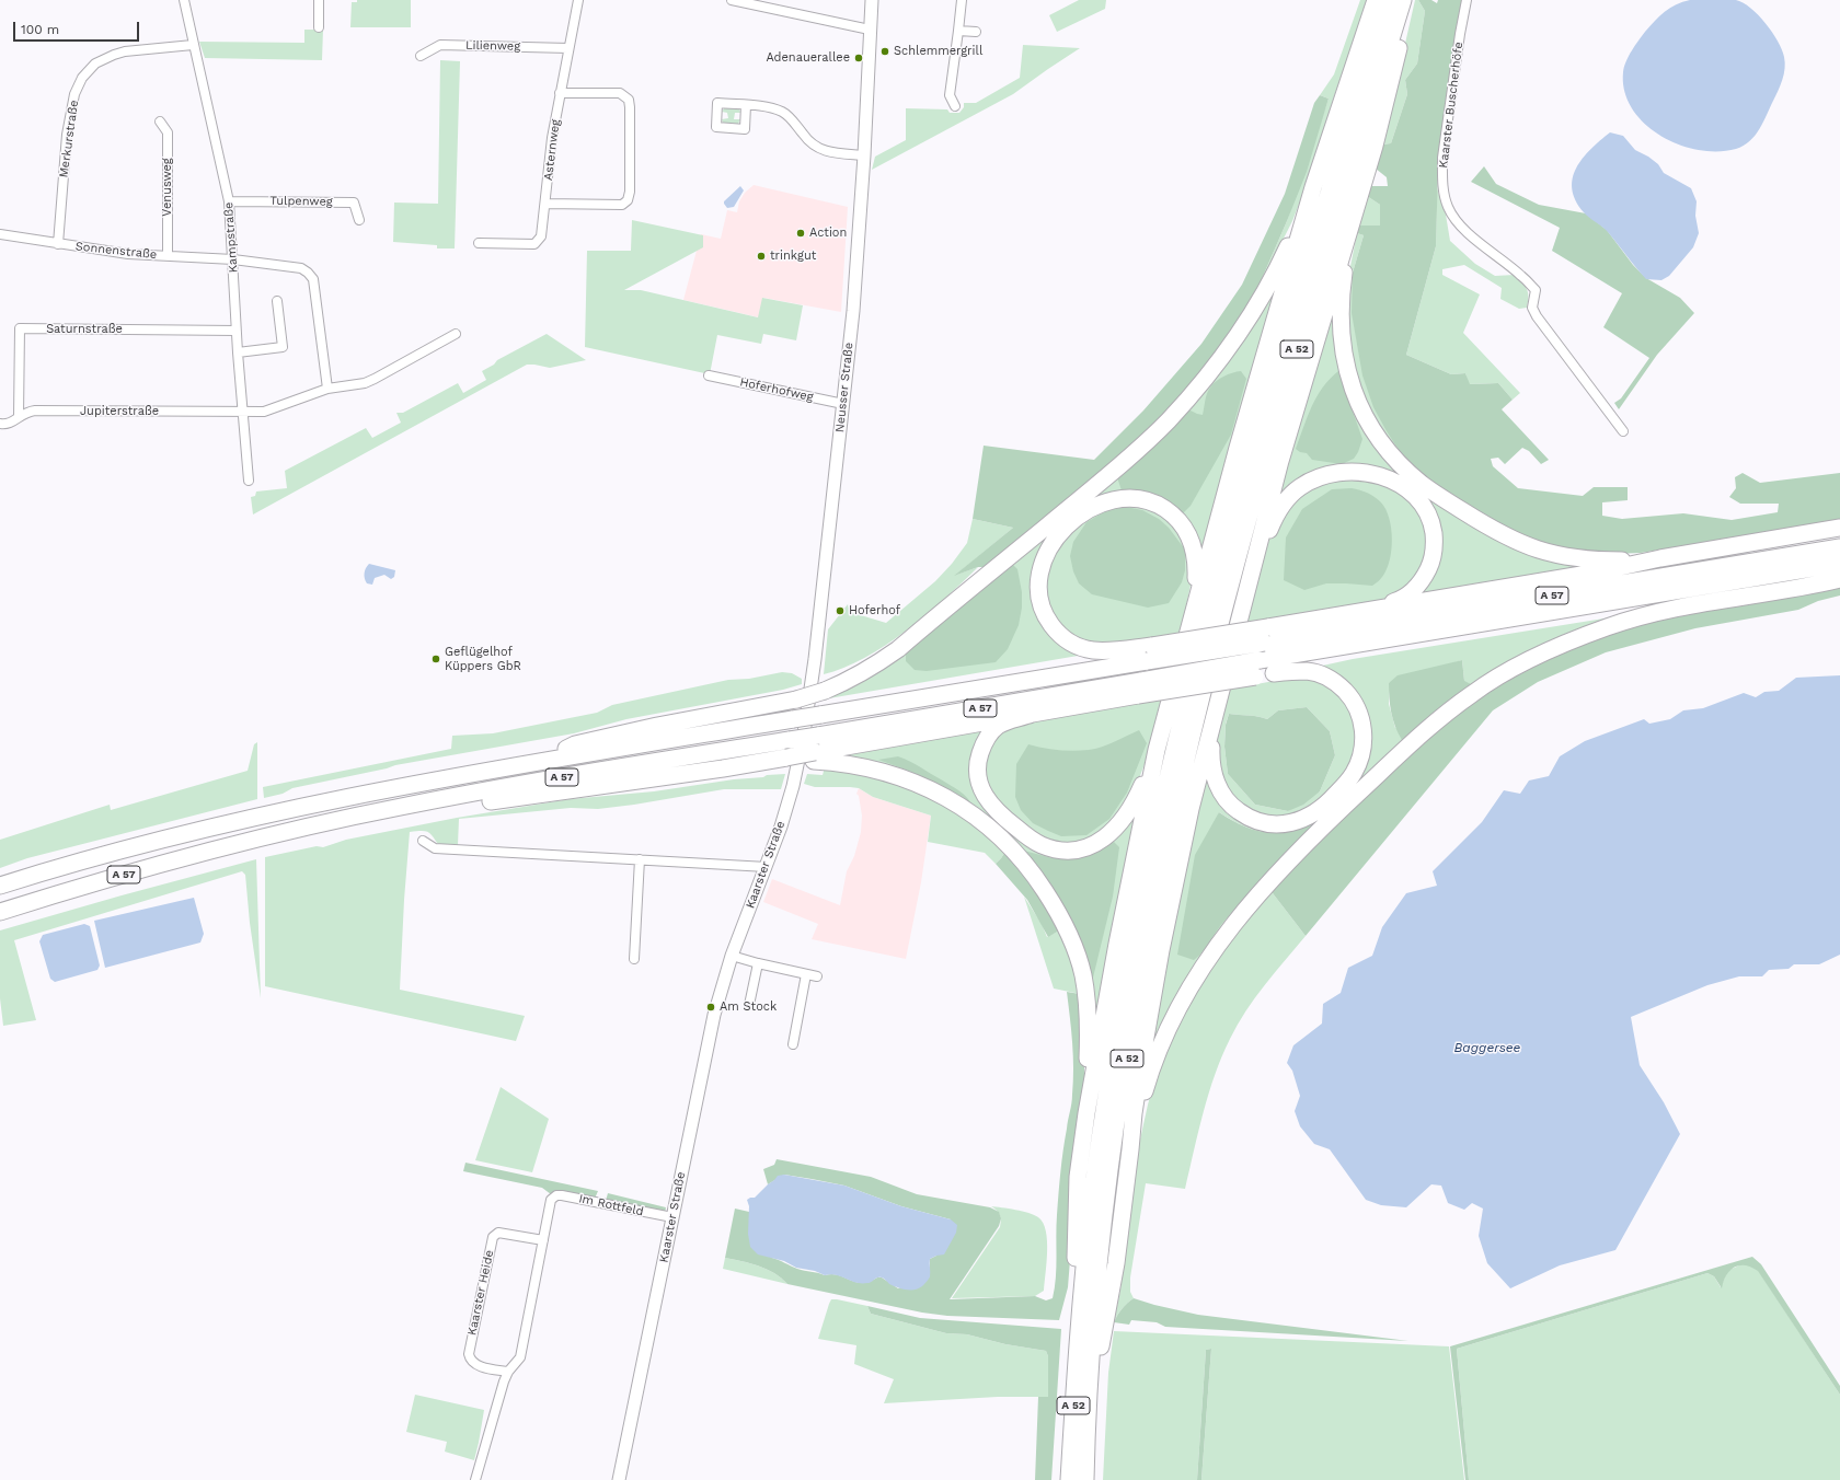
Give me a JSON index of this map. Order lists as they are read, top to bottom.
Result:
{
  "streets": {
    "highway": ["A 52", "A 57"],
    "main road": ["Neusser Straße", "Kaarster Straße"],
    "street": [
      "Lilienweg",
      "Kaarster Buscherhöfe",
      "Merkurstraße",
      "Asternweg",
      "Venusweg",
      "Tulpenweg",
      "Kampstraße",
      "Sonnenstraße",
      "Saturnstraße",
      "Hoferhofweg",
      "Jupiterstraße",
      "Im Rottfeld",
      "Kaarster Heide"
    ]
  },
  "crossings": [
    ["Lilienweg", "Asternweg"],
    ["Merkurstraße", "Kampstraße"],
    ["Merkurstraße", "Sonnenstraße"],
    ["Venusweg", "Sonnenstraße"],
    ["Tulpenweg", "Kampstraße"],
    ["Kampstraße", "Sonnenstraße"],
    ["Kampstraße", "Saturnstraße"],
    ["Kampstraße", "Jupiterstraße"],
    ["Sonnenstraße", "Jupiterstraße"],
    ["Saturnstraße", "Jupiterstraße"],
    ["Neusser Straße", "Hoferhofweg"],
    ["Neusser Straße", "Kaarster Straße"],
    ["Kaarster Straße", "Im Rottfeld"],
    ["Im Rottfeld", "Kaarster Heide"]
  ],
  "water": ["Baggersee"],
  "places": [
    "Schlemmergrill",
    "Adenauerallee",
    "Action",
    "trinkgut",
    "Hoferhof",
    "Geflügelhof Küppers GbR",
    "Am Stock"
  ],
  "scale_bar": "100 m"
}
